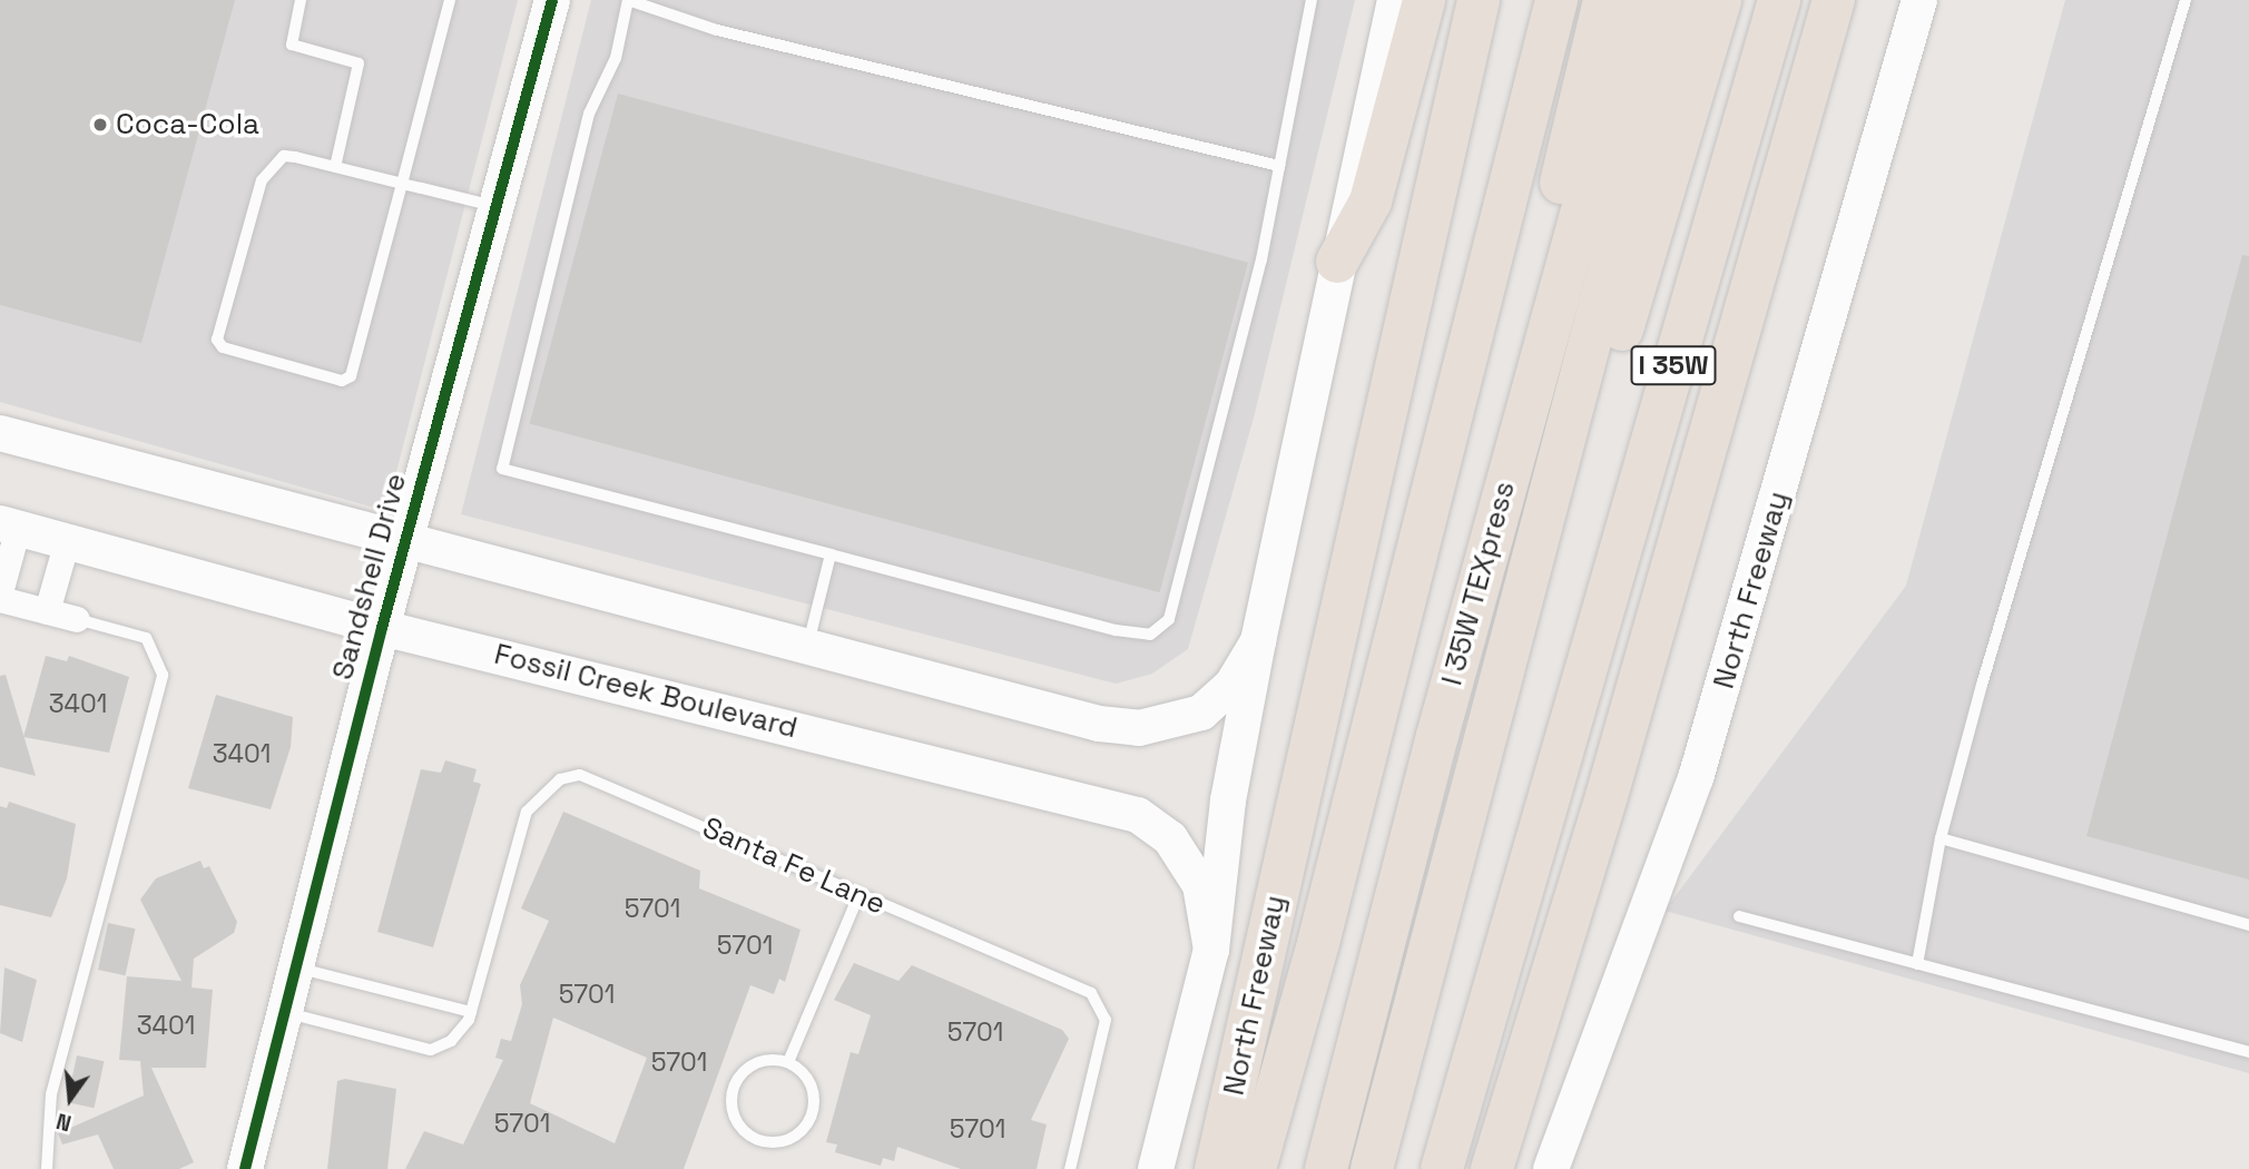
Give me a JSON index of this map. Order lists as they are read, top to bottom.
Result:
{
  "streets": {
    "highway": ["I 35W", "I 35W TEXpress", "North Freeway"],
    "main road": ["Sandshell Drive", "Fossil Creek Boulevard"],
    "lane": ["Santa Fe Lane"]
  },
  "crossings": [
    ["Sandshell Drive", "Fossil Creek Boulevard"],
    ["Sandshell Drive", "Santa Fe Lane"],
    ["North Freeway", "Fossil Creek Boulevard"]
  ],
  "places": ["Coca-Cola"],
  "house_numbers": [
    "3401",
    "3401",
    "5701",
    "5701",
    "5701",
    "3401",
    "5701",
    "5701",
    "5701",
    "5701"
  ],
  "north": "bottom"
}
